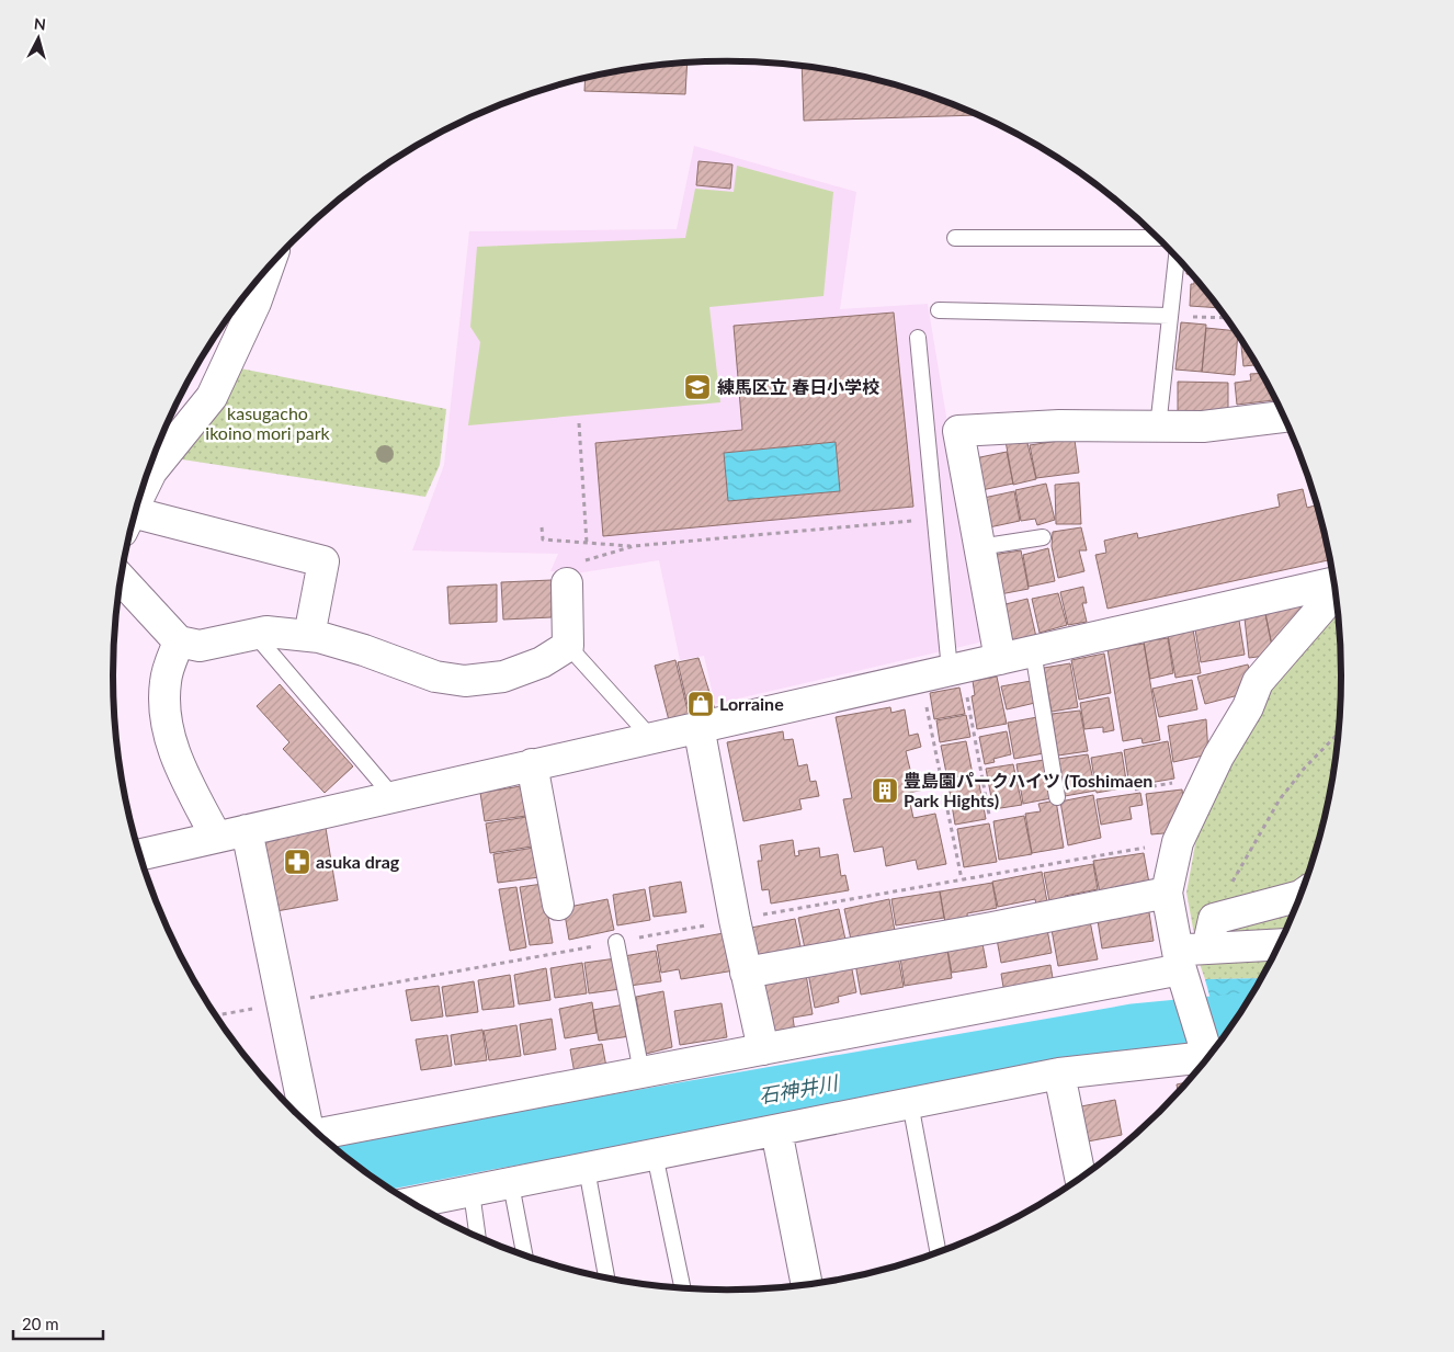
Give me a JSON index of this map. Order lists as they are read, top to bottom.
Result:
{
  "water": ["石神井川"],
  "parks": ["kasugacho ikoino mori park"],
  "places": {
    "school or university": ["練馬区立 春日小学校"],
    "shop": ["Lorraine"],
    "building": ["豊島園パークハイツ (Toshimaen Park Hights)"],
    "pharmacy": ["asuka drag"]
  },
  "scale_bar": "20 m",
  "north": "top"
}
